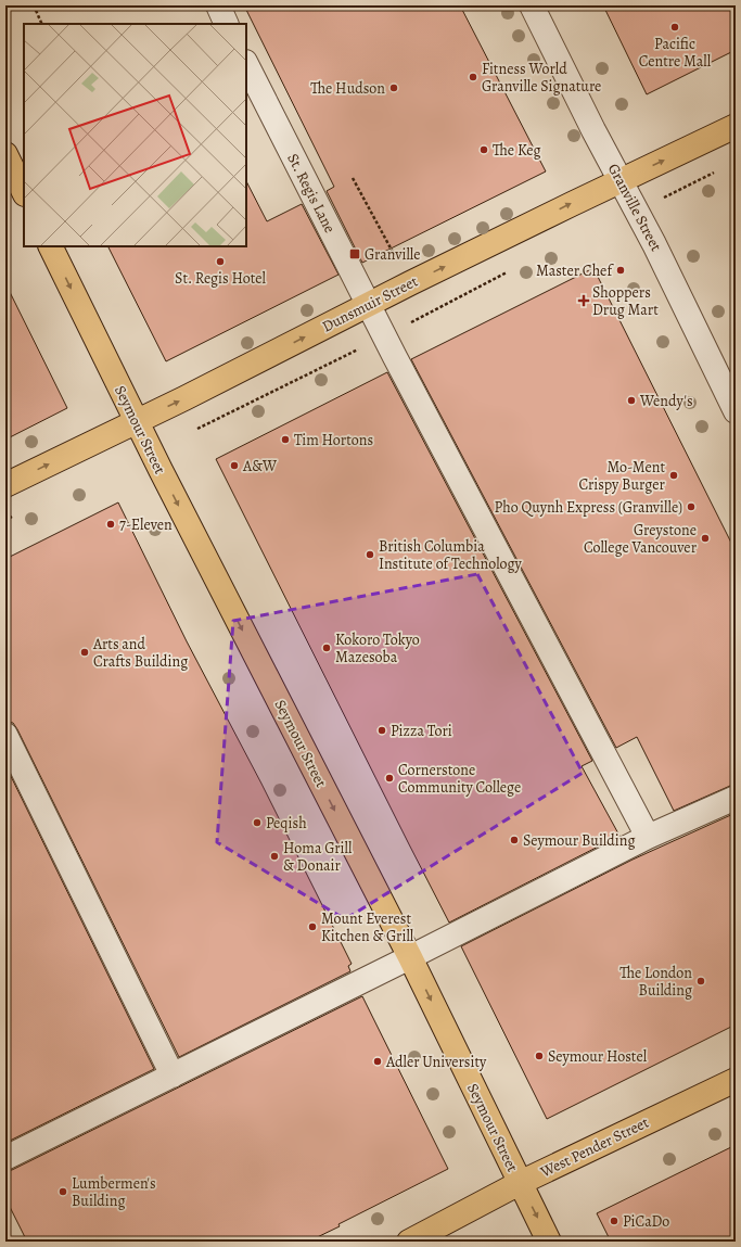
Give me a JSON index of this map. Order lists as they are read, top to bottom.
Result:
{
  "streets": {
    "main road": ["Dunsmuir Street", "Seymour Street", "West Pender Street"],
    "street": ["St. Regis Lane", "Granville Street"]
  },
  "crossings": [
    ["St. Regis Lane", "Dunsmuir Street"],
    ["Granville Street", "Dunsmuir Street"],
    ["Dunsmuir Street", "Seymour Street"],
    ["Seymour Street", "West Pender Street"]
  ],
  "one_way": ["Dunsmuir Street", "Seymour Street"],
  "places": {
    "other": [
      "Pacific Centre Mall",
      "Fitness World Granville Signature",
      "The Hudson",
      "The Keg",
      "St. Regis Hotel",
      "Master Chef",
      "Wendy's",
      "Tim Hortons",
      "A&W",
      "Mo-Ment Crispy Burger",
      "Pho Quynh Express (Granville)",
      "7-Eleven",
      "Greystone College Vancouver",
      "British Columbia Institute of Technology",
      "Kokoro Tokyo Mazesoba",
      "Arts and Crafts Building",
      "Pizza Tori",
      "Cornerstone Community College",
      "Peqish",
      "Seymour Building",
      "Homa Grill & Donair",
      "Mount Everest Kitchen & Grill",
      "The London Building",
      "Seymour Hostel",
      "Adler University",
      "Lumbermen's Building",
      "PiCaDo"
    ],
    "transit": ["Granville"],
    "health": ["Shoppers Drug Mart"]
  }
}
